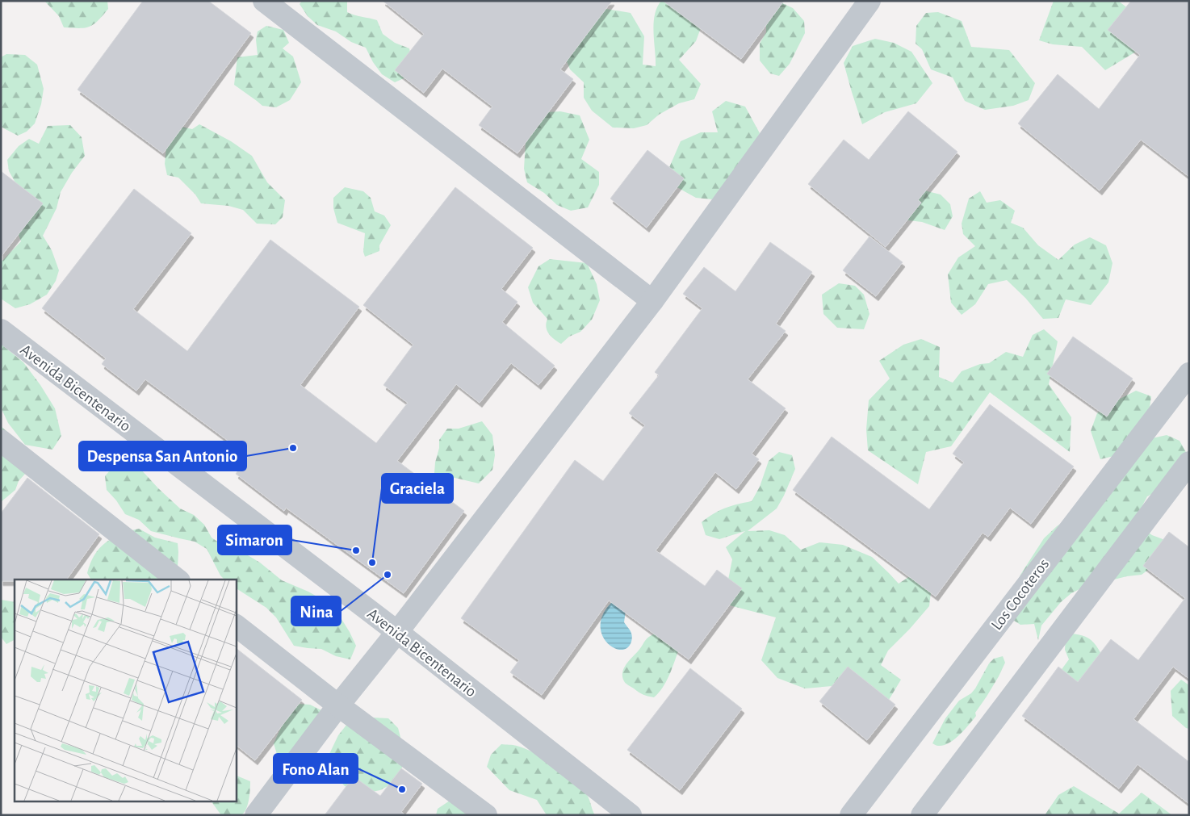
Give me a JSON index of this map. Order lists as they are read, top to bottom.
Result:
{
  "streets": {
    "street": ["Avenida Bicentenario", "Los Cocoteros"]
  },
  "places": [
    "Despensa San Antonio",
    "Simaron",
    "Graciela",
    "Nina",
    "Fono Alan"
  ]
}
